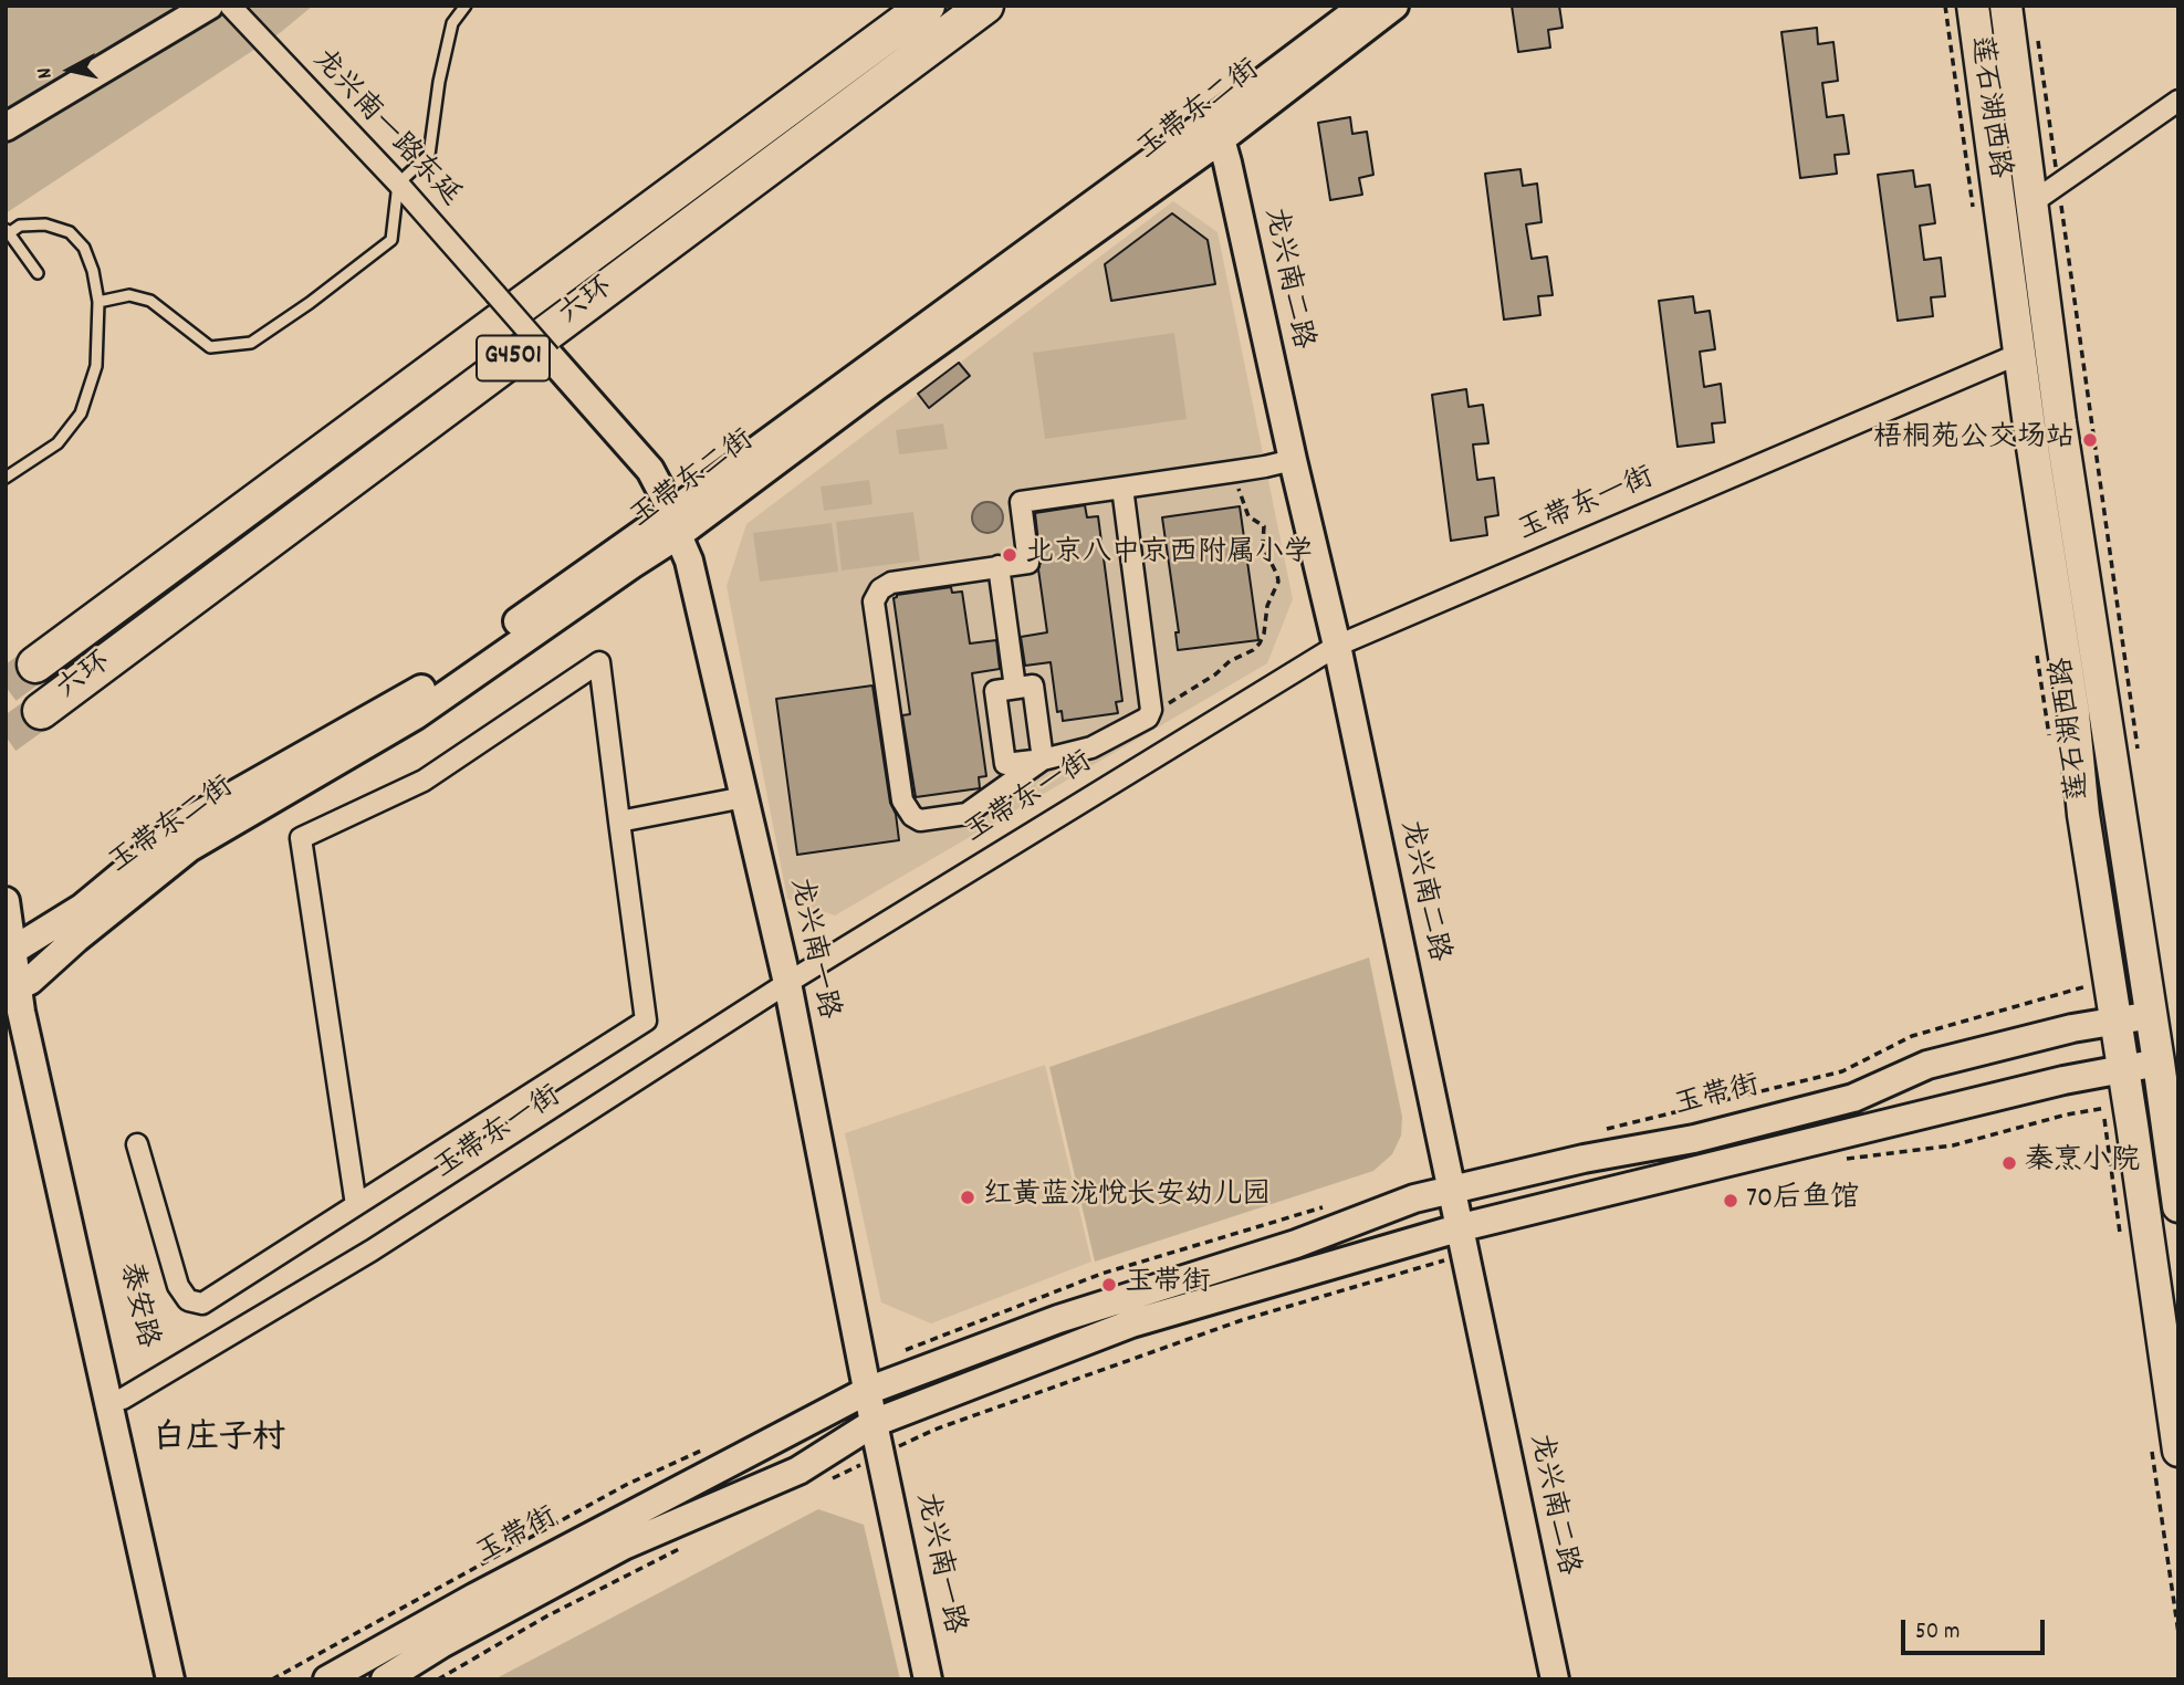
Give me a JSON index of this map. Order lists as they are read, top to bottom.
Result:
{
  "streets": {
    "highway": ["六环", "G4501"],
    "main road": ["莲石湖西路"],
    "street": [
      "玉带东二街",
      "龙兴南一路东延",
      "龙兴南二路",
      "玉带东一街",
      "龙兴南一路",
      "玉带街",
      "泰安路"
    ]
  },
  "crossings": [
    ["莲石湖西路", "玉带东一街"],
    ["莲石湖西路", "玉带街"],
    ["玉带东二街", "龙兴南二路"],
    ["玉带东二街", "龙兴南一路"],
    ["玉带东二街", "泰安路"],
    ["龙兴南一路东延", "龙兴南一路"],
    ["龙兴南二路", "玉带东一街"],
    ["龙兴南二路", "玉带街"],
    ["玉带东一街", "龙兴南一路"],
    ["玉带东一街", "泰安路"],
    ["龙兴南一路", "玉带街"]
  ],
  "districts": ["白庄子村"],
  "places": [
    "梧桐苑公交场站",
    "北京八中京西附属小学",
    "秦烹小院",
    "红黄蓝泷悦长安幼儿园",
    "70后鱼馆",
    "玉带街"
  ],
  "scale_bar": "50 m",
  "north": "left"
}
